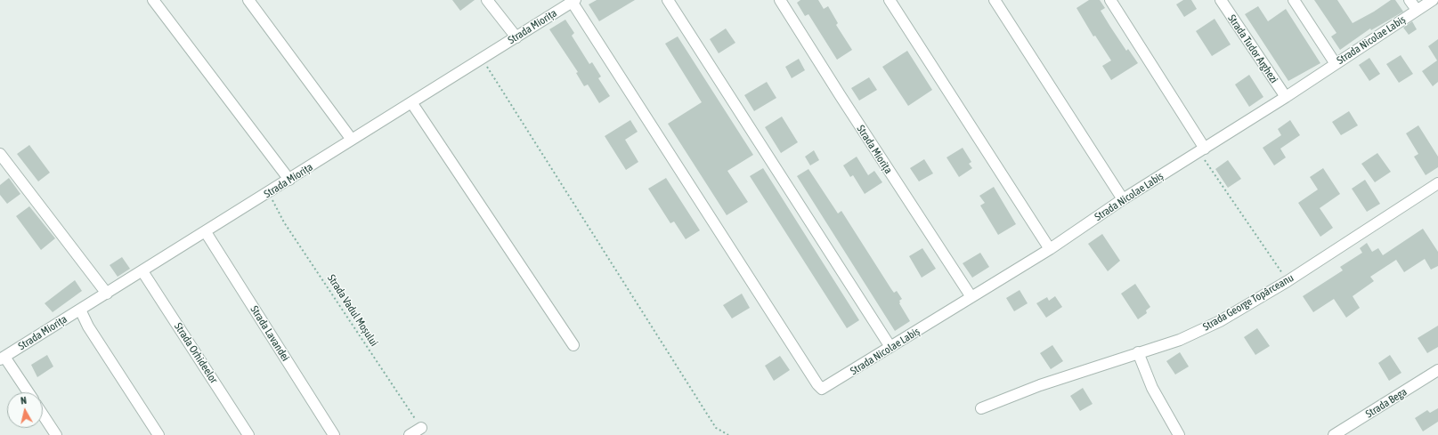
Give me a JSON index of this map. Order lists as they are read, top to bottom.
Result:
{
  "streets": {
    "street": [
      "Strada Miorița",
      "Strada Nicolae Labiș",
      "Strada Tudor Arghezi",
      "Strada George Topârceanu",
      "Strada Lavandei",
      "Strada Orhideelor",
      "Strada Bega"
    ],
    "path": ["Strada Vadul Moșului"]
  },
  "crossings": [
    ["Strada Miorița", "Strada Nicolae Labiș"],
    ["Strada Miorița", "Strada Vadul Moșului"],
    ["Strada Miorița", "Strada Lavandei"],
    ["Strada Miorița", "Strada Orhideelor"],
    ["Strada Nicolae Labiș", "Strada Tudor Arghezi"]
  ],
  "north": "top"
}
